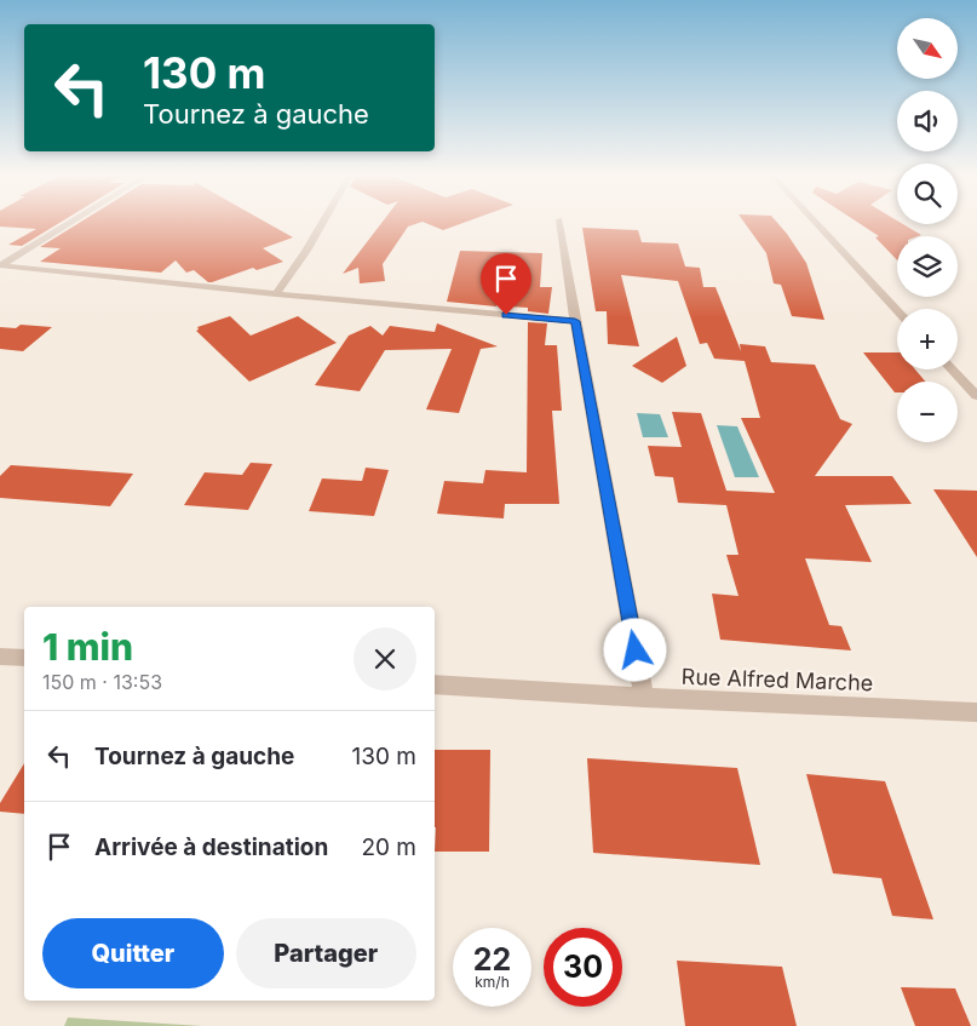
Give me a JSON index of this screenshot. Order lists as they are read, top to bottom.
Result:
{
  "streets": {
    "street": ["Rue Alfred Marche"]
  },
  "north": "bottom right",
  "page": {
    "map_buttons": ["+", "−"],
    "turn": ["130 m", "Tournez à gauche"],
    "heading": ["1 min", "150 m · 13:53"],
    "list": [
      {
        "name": "Tournez à gauche",
        "value": "130 m"
      },
      {
        "name": "Arrivée à destination",
        "value": "20 m"
      }
    ],
    "buttons": ["Quitter", "Partager"],
    "speed": "22 km/h",
    "limit": "30"
  }
}
